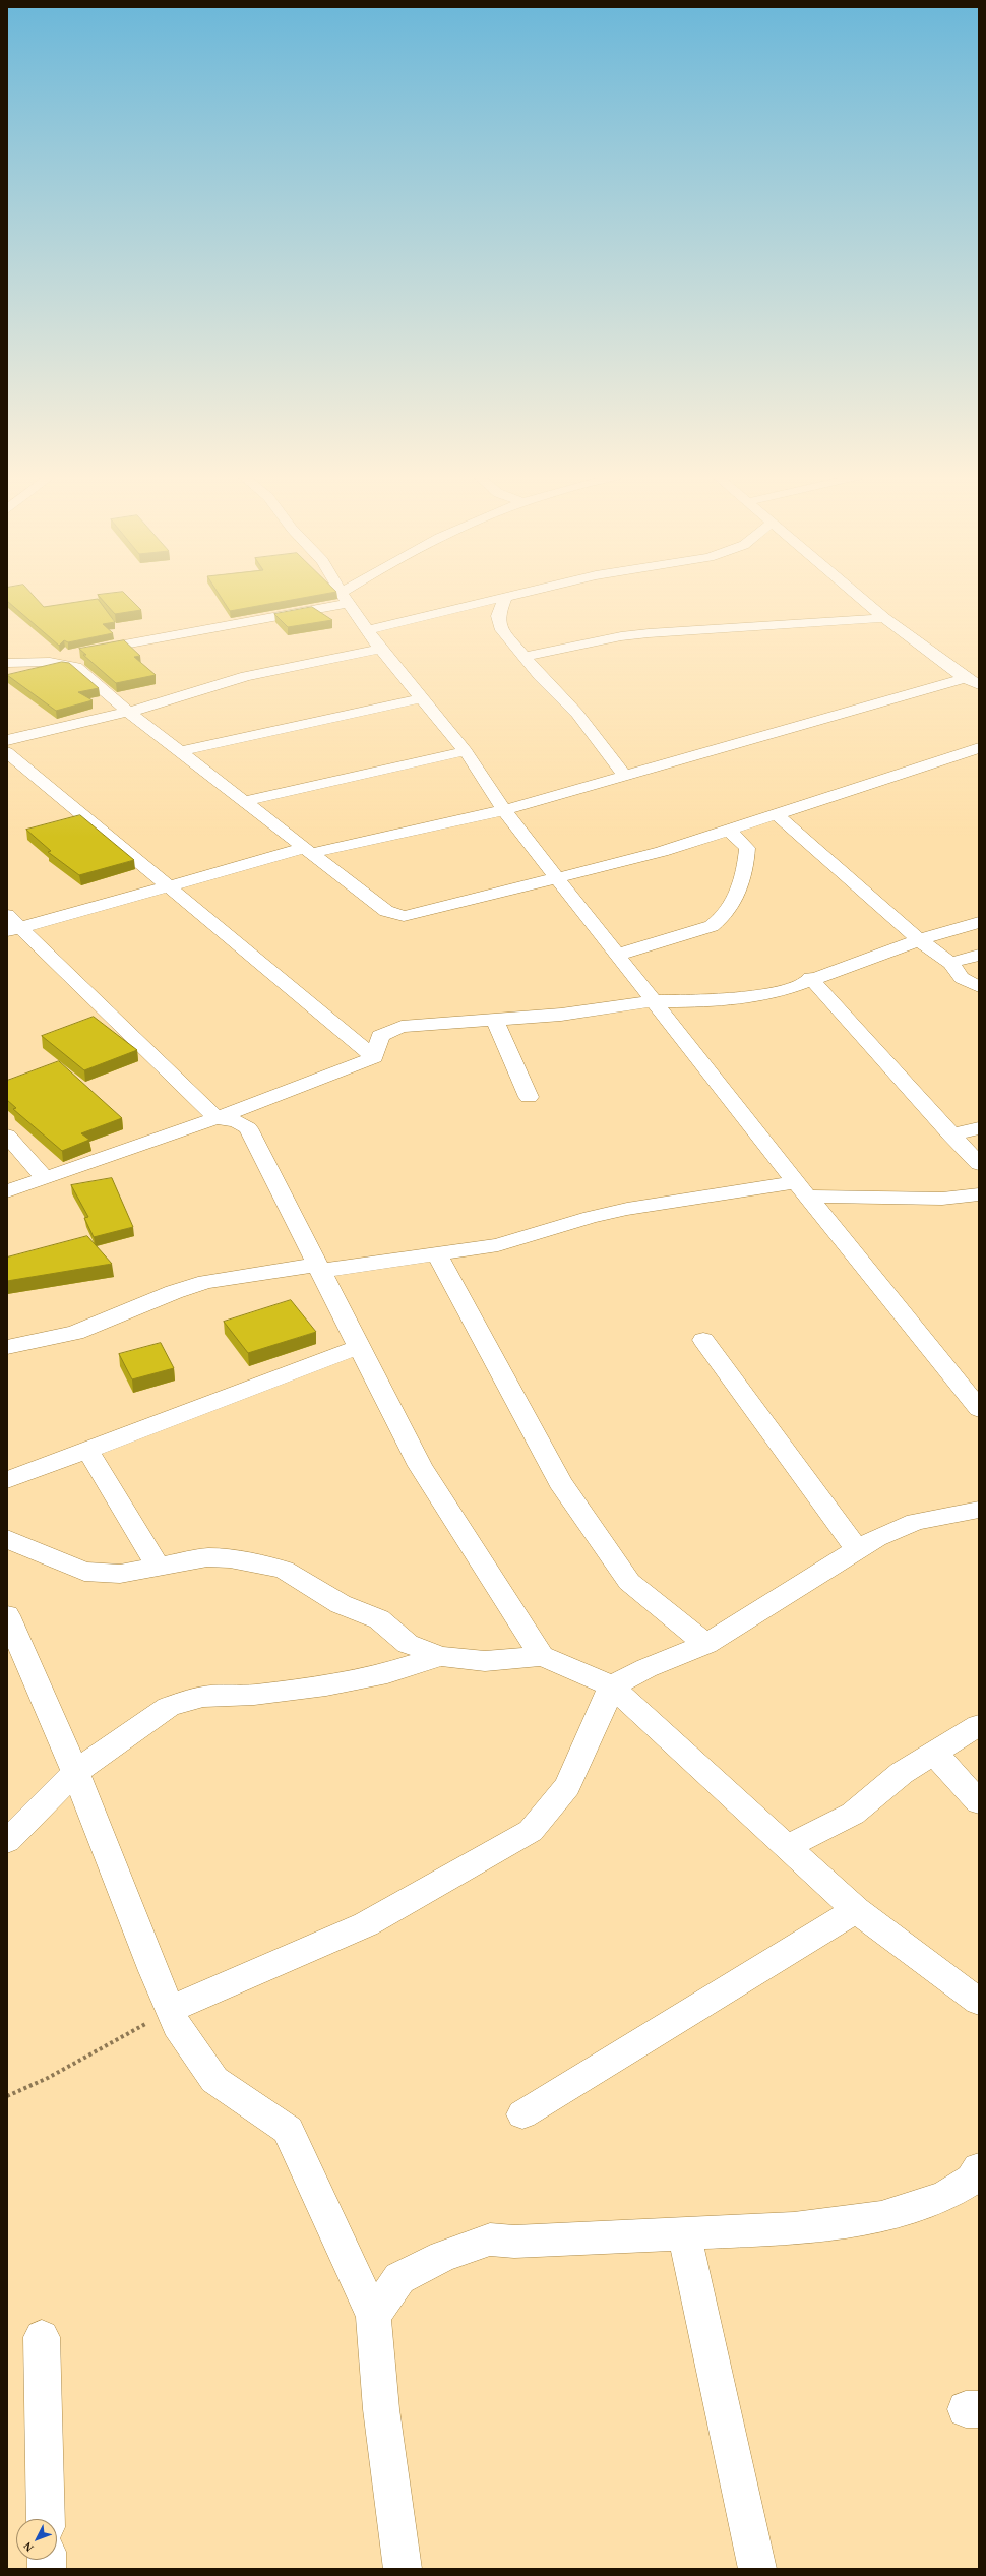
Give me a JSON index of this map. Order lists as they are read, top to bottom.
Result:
{
  "north": "bottom left"
}
